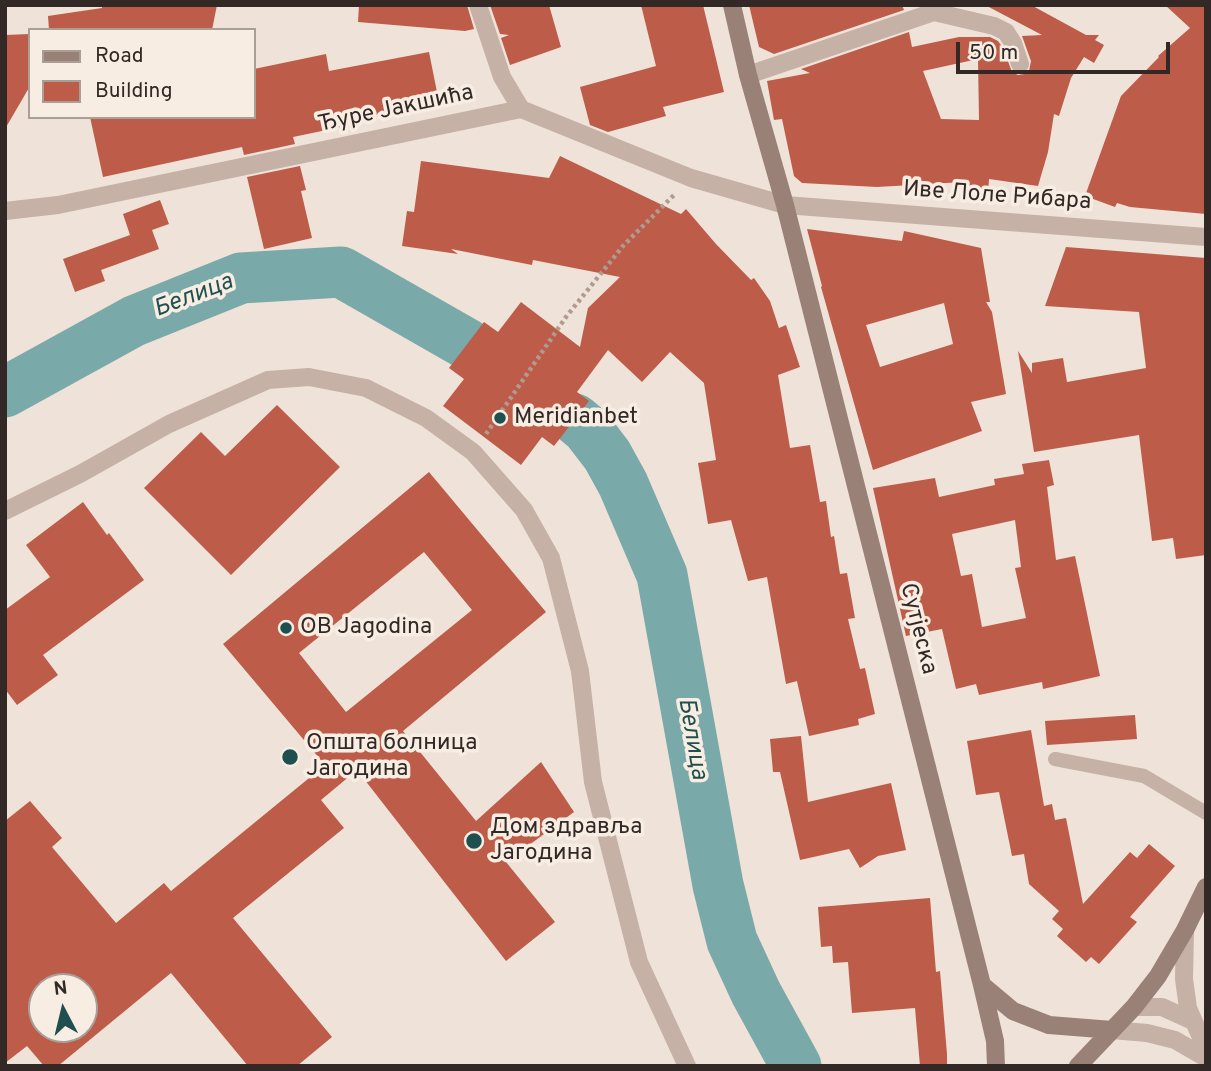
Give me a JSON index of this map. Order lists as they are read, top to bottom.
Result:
{
  "streets": {
    "main road": ["Сутјеска"],
    "street": ["Ђуре Јакшића", "Иве Лоле Рибара"]
  },
  "crossings": [
    ["Иве Лоле Рибара", "Сутјеска"]
  ],
  "water": ["Белица"],
  "places": [
    "Meridianbet",
    "OB Jagodina",
    "Општа болница Јагодина",
    "Дом здравља Јагодина"
  ],
  "legend": ["Road", "Building"],
  "scale_bar": "50 m",
  "north": "top"
}
